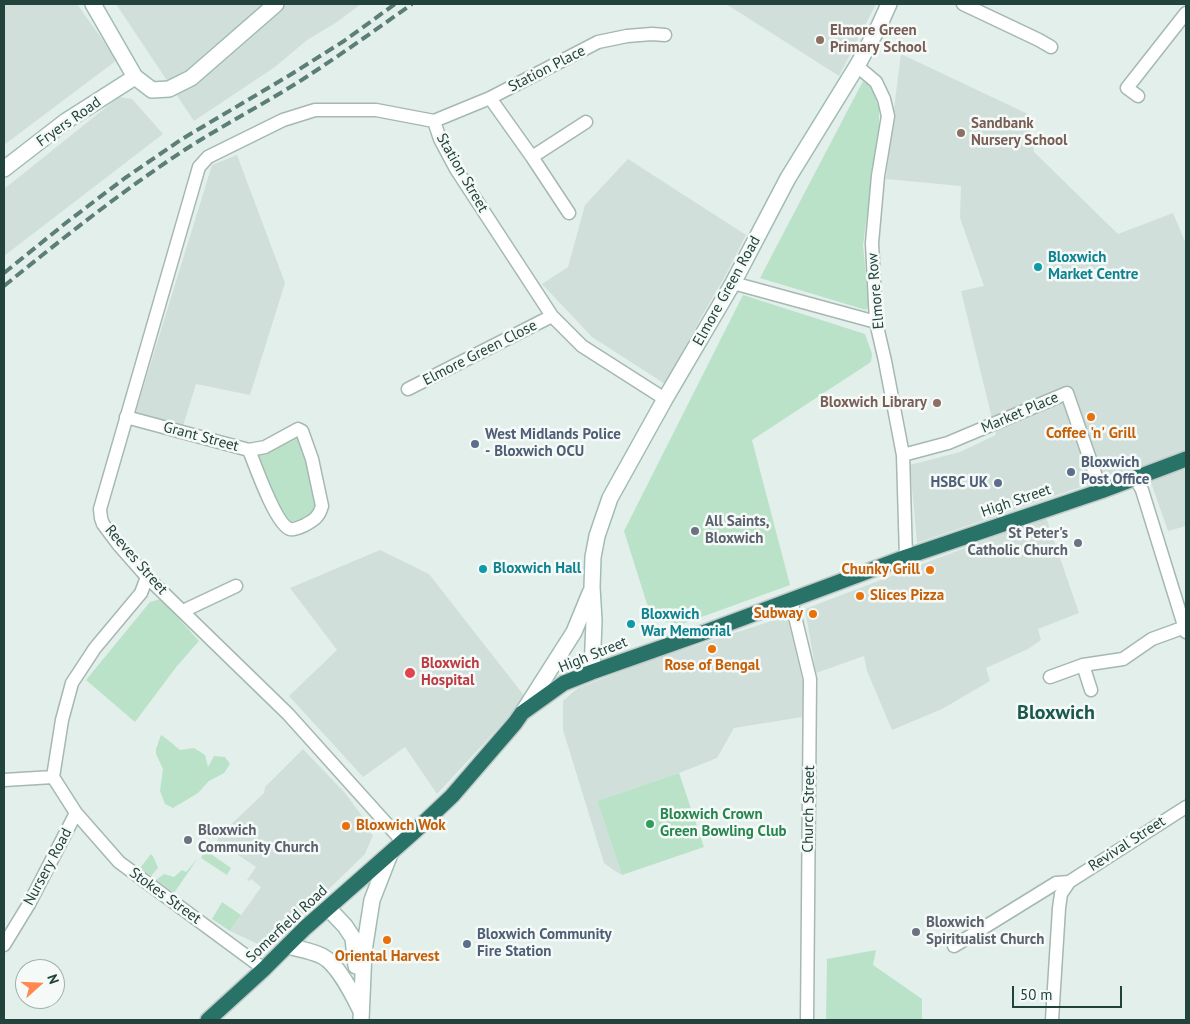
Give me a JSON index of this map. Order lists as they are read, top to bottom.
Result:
{
  "streets": {
    "highway": ["High Street", "Somerfield Road"],
    "main road": ["Fryers Road", "Elmore Green Road"],
    "street": [
      "Station Place",
      "Station Street",
      "Elmore Row",
      "Elmore Green Close",
      "Market Place",
      "Grant Street",
      "Reeves Street",
      "Church Street",
      "Revival Street",
      "Nursery Road",
      "Stokes Street"
    ]
  },
  "crossings": [
    ["Station Place", "Station Street"],
    ["Station Street", "Elmore Green Road"],
    ["Station Street", "Elmore Green Close"],
    ["Station Street", "Reeves Street"],
    ["Elmore Green Road", "Elmore Row"],
    ["Elmore Green Road", "High Street"],
    ["Elmore Row", "Market Place"],
    ["Elmore Row", "High Street"],
    ["Market Place", "High Street"],
    ["Grant Street", "Reeves Street"],
    ["High Street", "Reeves Street"],
    ["High Street", "Church Street"],
    ["High Street", "Somerfield Road"],
    ["Nursery Road", "Stokes Street"],
    ["Stokes Street", "Somerfield Road"]
  ],
  "districts": ["Bloxwich"],
  "places": [
    "Elmore Green Primary School",
    "Sandbank Nursery School",
    "Bloxwich Market Centre",
    "Bloxwich Library",
    "Coffee 'n' Grill",
    "West Midlands Police - Bloxwich OCU",
    "Bloxwich Post Office",
    "HSBC UK",
    "All Saints, Bloxwich",
    "St Peter's Catholic Church",
    "Bloxwich Hall",
    "Chunky Grill",
    "Slices Pizza",
    "Subway",
    "Bloxwich War Memorial",
    "Rose of Bengal",
    "Bloxwich Hospital",
    "Bloxwich Crown Green Bowling Club",
    "Bloxwich Wok",
    "Bloxwich Community Church",
    "Bloxwich Spiritualist Church",
    "Oriental Harvest",
    "Bloxwich Community Fire Station"
  ],
  "scale_bar": "50 m",
  "north": "right"
}
